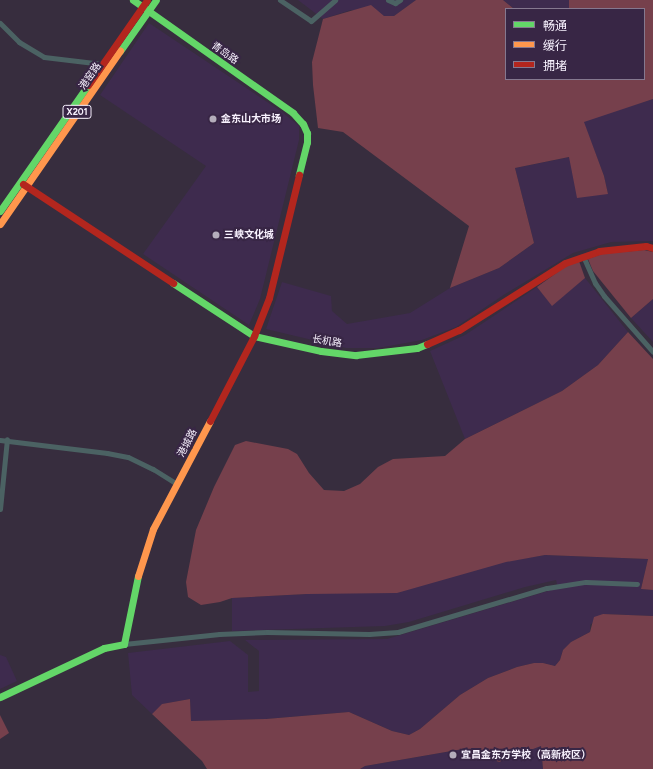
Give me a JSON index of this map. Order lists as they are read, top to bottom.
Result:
{
  "streets": {
    "street": [
      "青岛路",
      "港窑路",
      "X201",
      "长机路",
      "港城路"
    ]
  },
  "crossings": [
    ["青岛路", "港窑路"],
    ["青岛路", "港城路"],
    ["港窑路", "长机路"],
    ["长机路", "港城路"]
  ],
  "places": ["金东山大市场", "三峡文化城", "宜昌金东方学校（高新校区）"],
  "legend": ["畅通", "缓行", "拥堵"]
}
